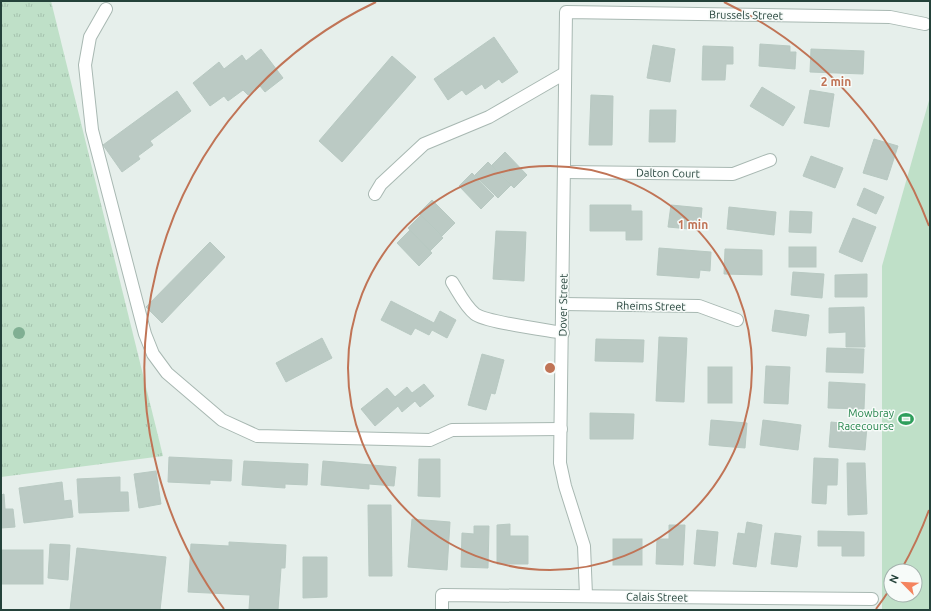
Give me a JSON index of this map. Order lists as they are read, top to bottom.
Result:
{
  "streets": {
    "street": [
      "Brussels Street",
      "Dalton Court",
      "Dover Street",
      "Rheims Street",
      "Calais Street"
    ]
  },
  "crossings": [
    ["Brussels Street", "Dover Street"],
    ["Dalton Court", "Dover Street"],
    ["Dover Street", "Rheims Street"],
    ["Dover Street", "Calais Street"]
  ],
  "places": {
    "sports": ["Mowbray Racecourse"]
  },
  "north": "top left",
  "rings": ["2 min", "1 min"]
}
